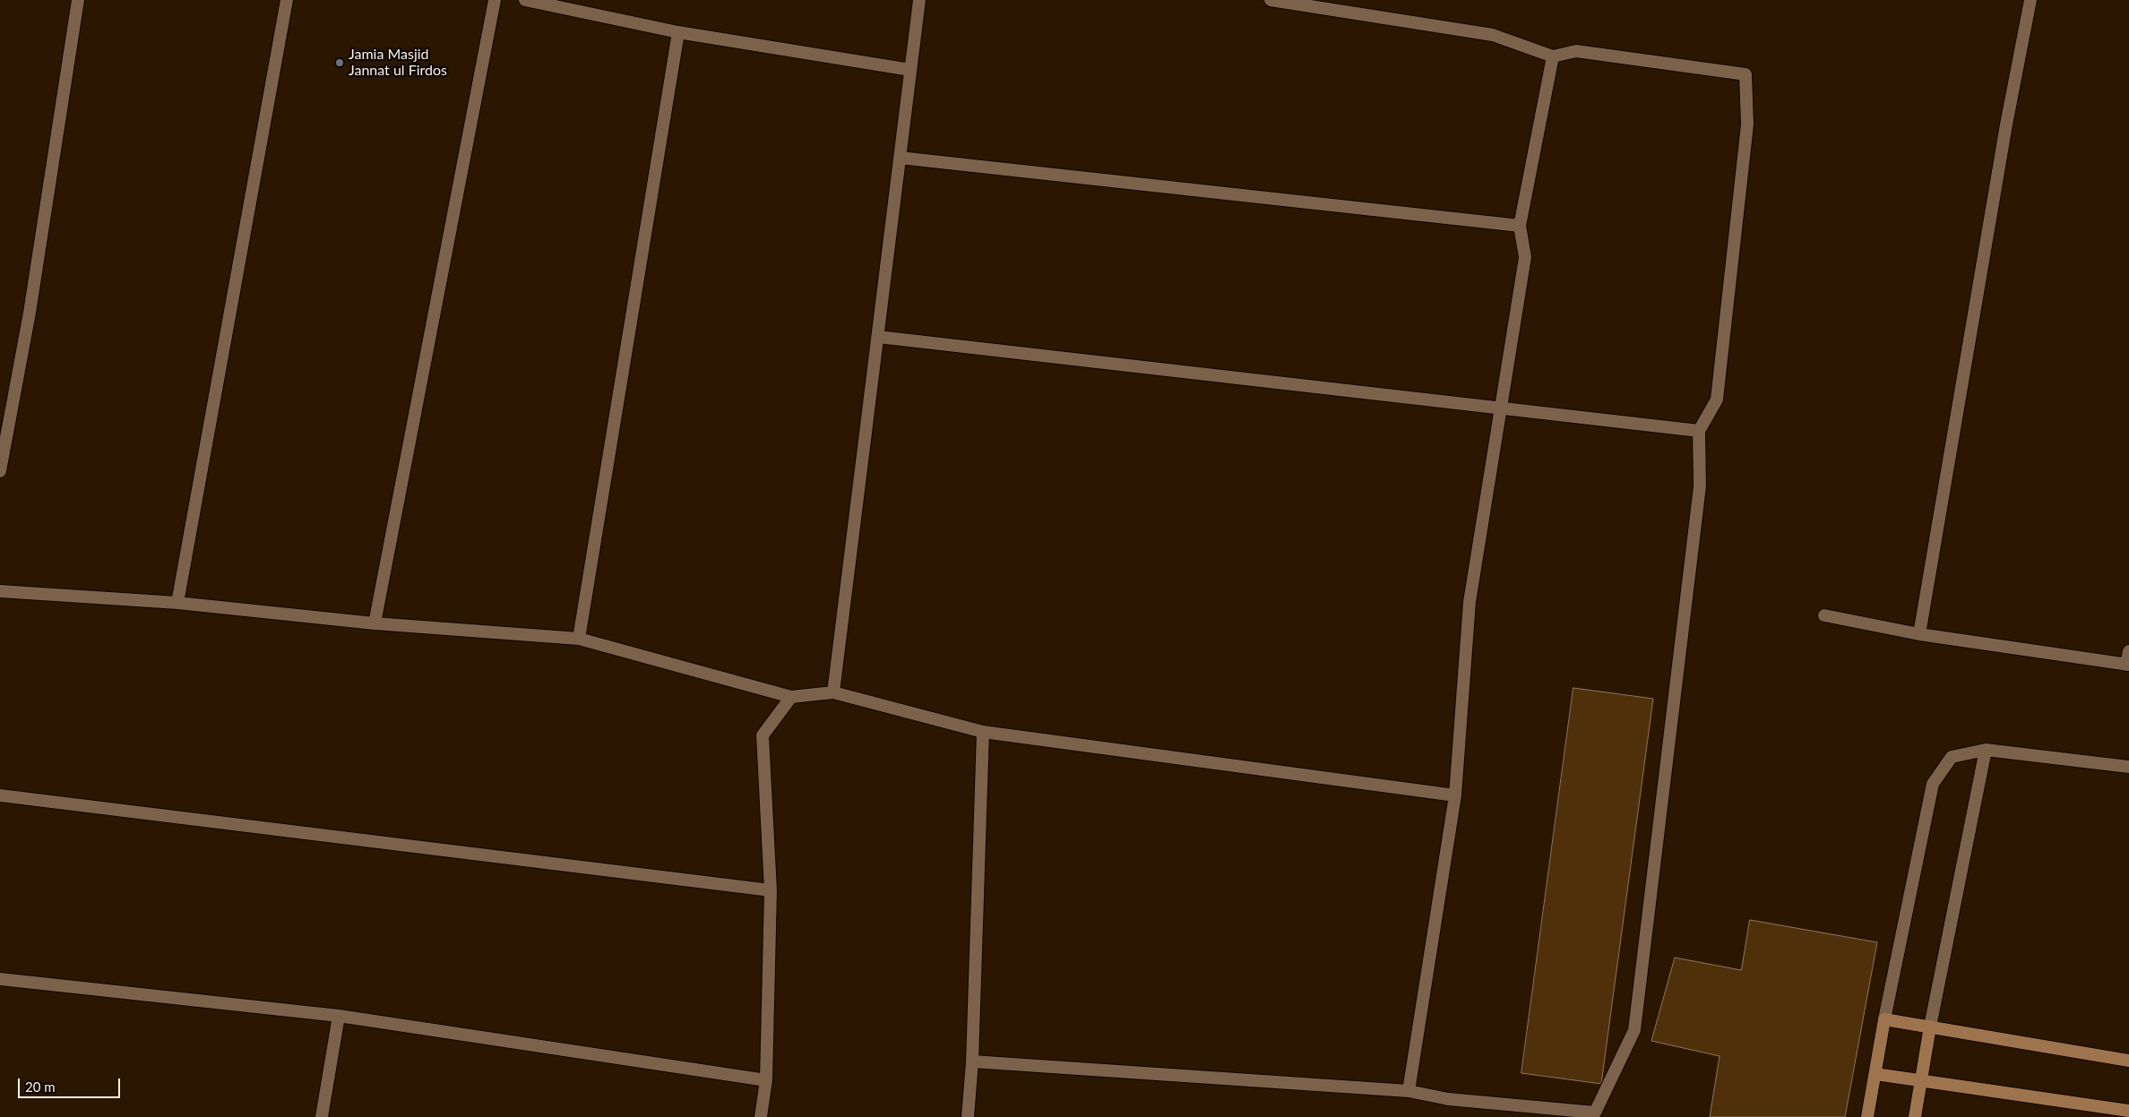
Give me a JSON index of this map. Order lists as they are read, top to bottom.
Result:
{
  "places": ["Jamia Masjid Jannat ul Firdos"],
  "scale_bar": "20 m"
}
